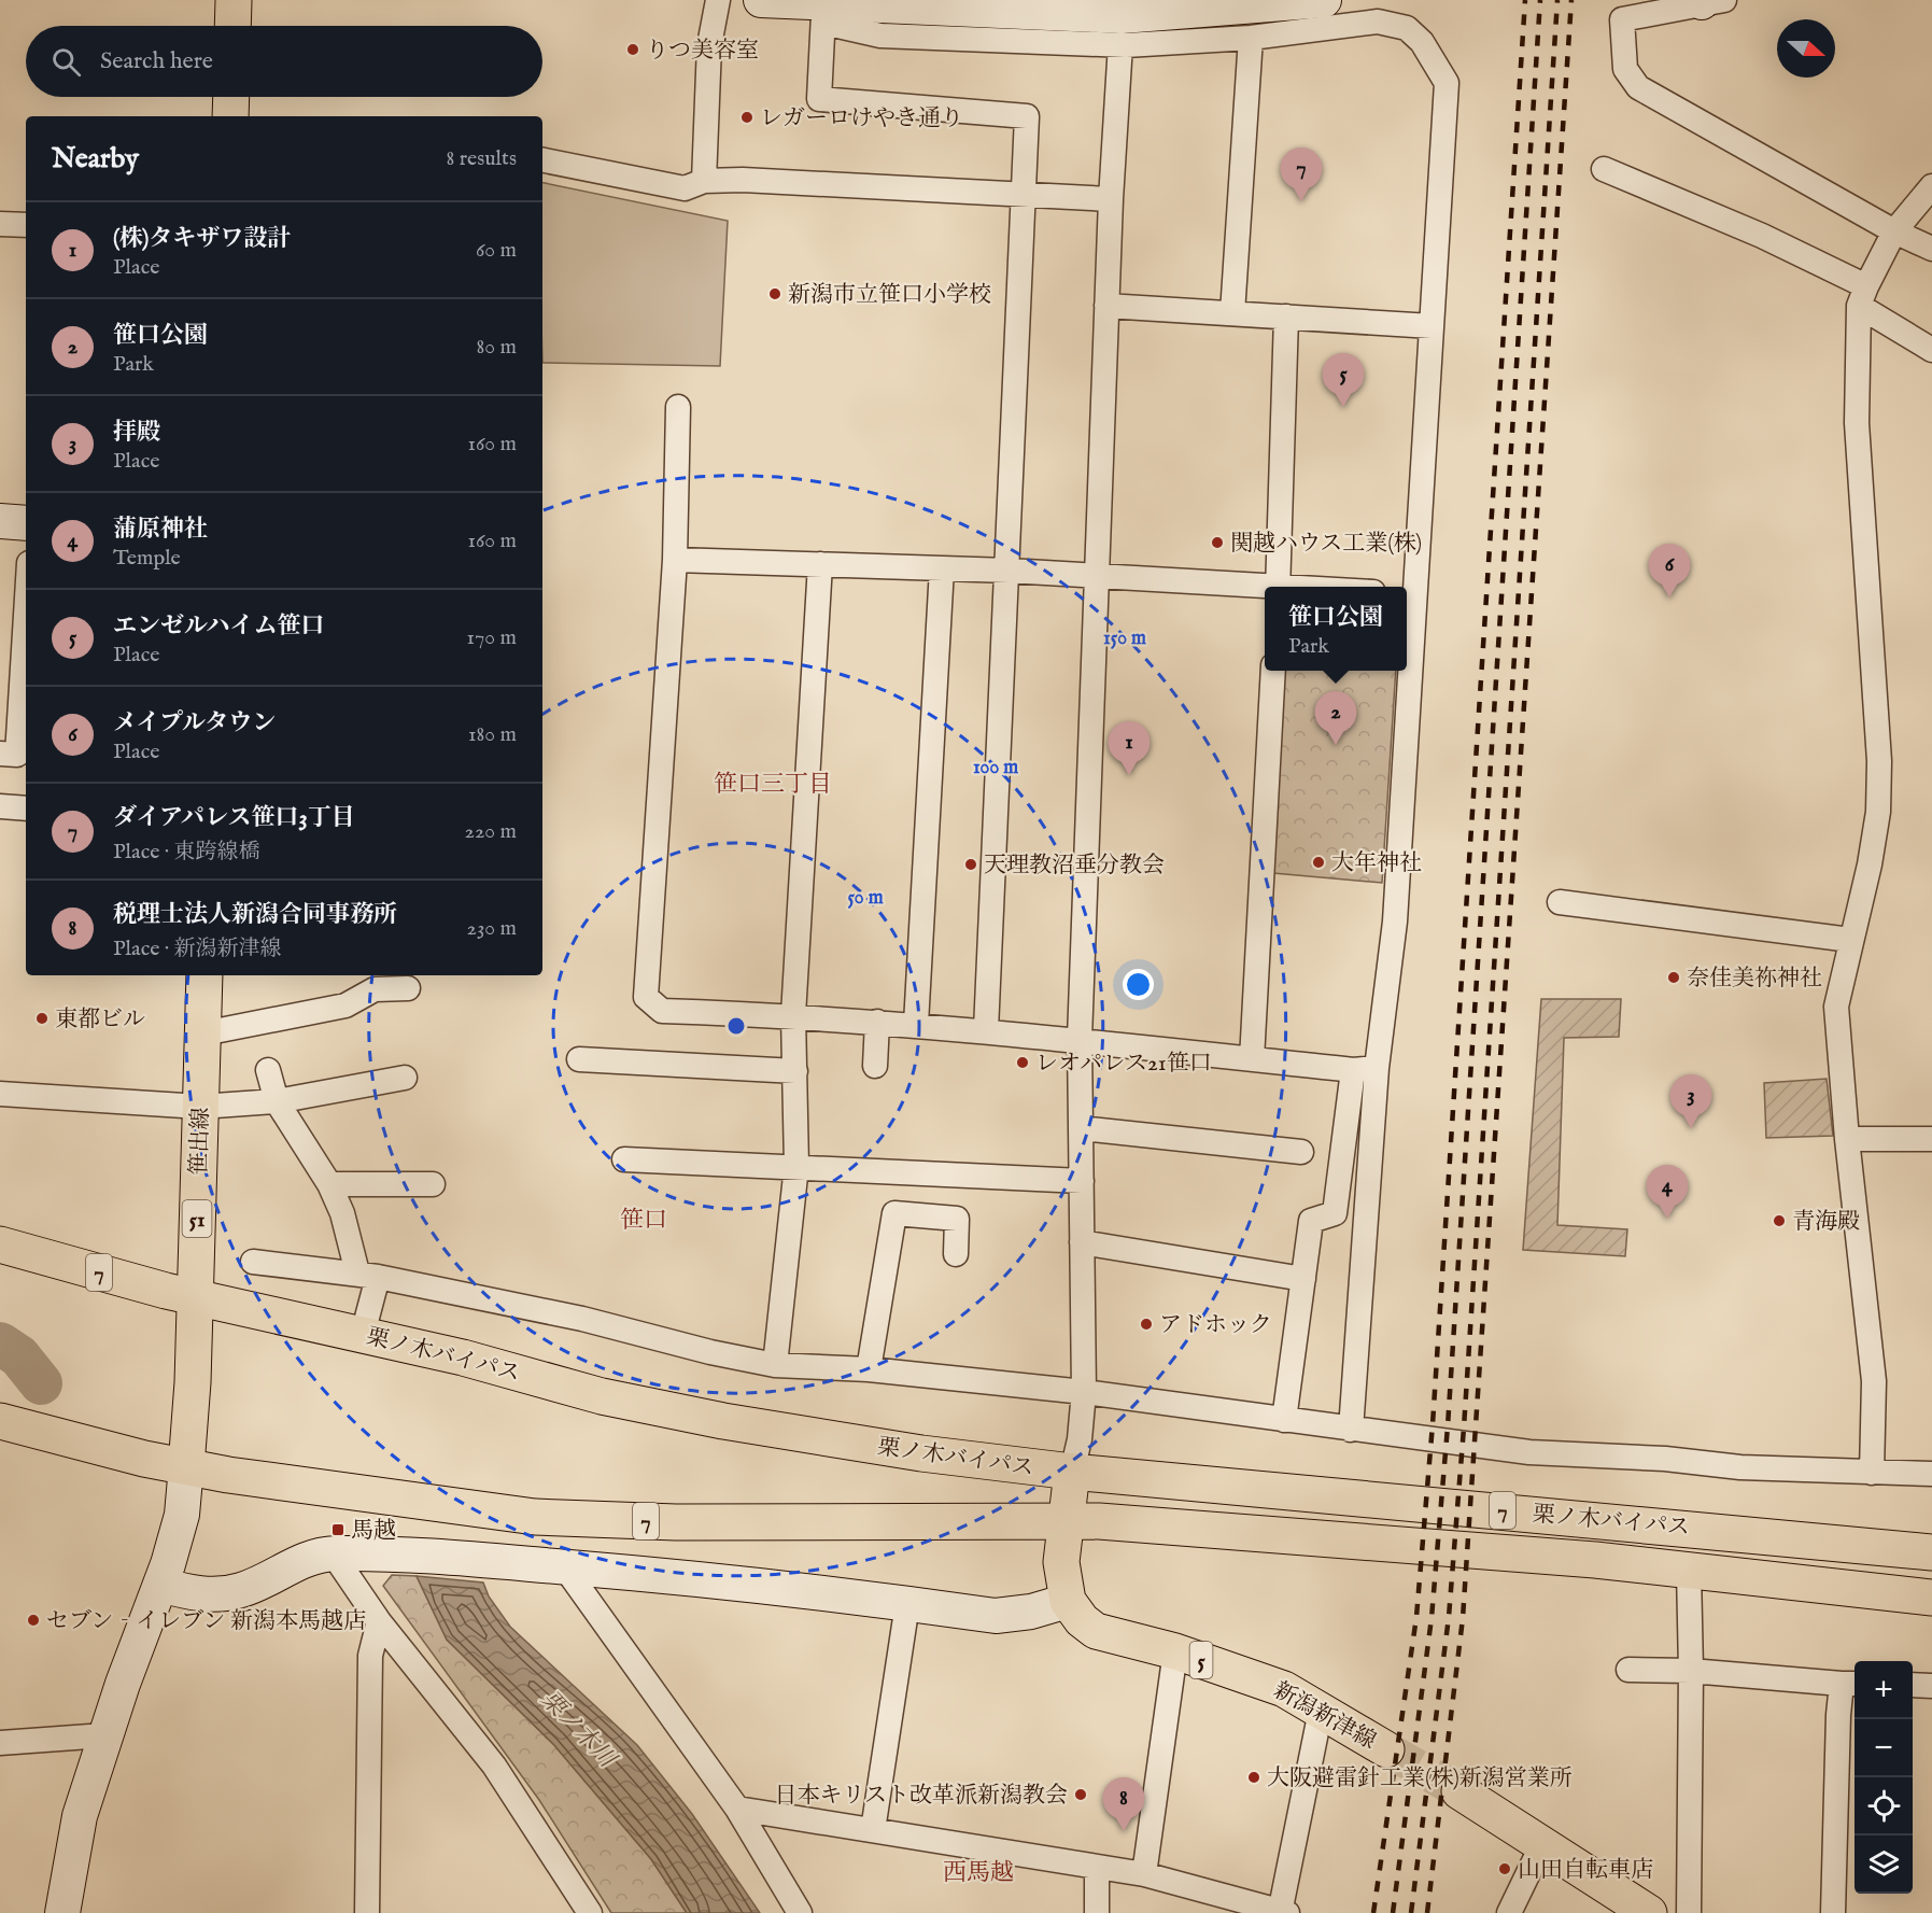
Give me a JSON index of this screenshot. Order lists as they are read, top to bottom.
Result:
{
  "streets": {
    "main road": [
      "笹出線",
      "51",
      "7",
      "栗ノ木バイパス",
      "5",
      "新潟新津線"
    ]
  },
  "crossings": [
    ["笹出線", "栗ノ木バイパス"]
  ],
  "districts": ["笹口三丁目", "笹口", "西馬越"],
  "water": ["栗ノ木川"],
  "places": {
    "other": [
      "りつ美容室",
      "レガーロけやき通り",
      "新潟市立笹口小学校",
      "関越ハウス工業(株)",
      "大年神社",
      "天理教沼垂分教会",
      "奈佳美祢神社",
      "東都ビル",
      "レオパレス21笹口",
      "青海殿",
      "アドホック",
      "セブン‐イレブン 新潟本馬越店",
      "大阪避雷針工業(株)新潟営業所",
      "日本キリスト改革派新潟教会",
      "山田自転車店"
    ],
    "transit": ["馬越"]
  },
  "north": "right",
  "page": {
    "search": "Search here",
    "heading": ["Nearby", "8 results"],
    "pins": [
      "7",
      "5",
      "6",
      "2",
      "1",
      "3",
      "4",
      "8"
    ],
    "list": [
      {
        "mark": "1",
        "name": "(株)タキザワ設計",
        "note": "Place",
        "value": "60 m"
      },
      {
        "mark": "2",
        "name": "笹口公園",
        "note": "Park",
        "value": "80 m"
      },
      {
        "mark": "3",
        "name": "拝殿",
        "note": "Place",
        "value": "160 m"
      },
      {
        "mark": "4",
        "name": "蒲原神社",
        "note": "Temple",
        "value": "160 m"
      },
      {
        "mark": "5",
        "name": "エンゼルハイム笹口",
        "note": "Place",
        "value": "170 m"
      },
      {
        "mark": "6",
        "name": "メイプルタウン",
        "note": "Place",
        "value": "180 m"
      },
      {
        "mark": "7",
        "name": "ダイアパレス笹口3丁目",
        "note": "Place · 東跨線橋",
        "value": "220 m"
      },
      {
        "mark": "8",
        "name": "税理士法人新潟合同事務所",
        "note": "Place · 新潟新津線",
        "value": "230 m"
      }
    ],
    "popup": ["笹口公園", "Park"],
    "map_buttons": ["+", "−"]
  },
  "rings": ["150 m", "100 m", "50 m"]
}
